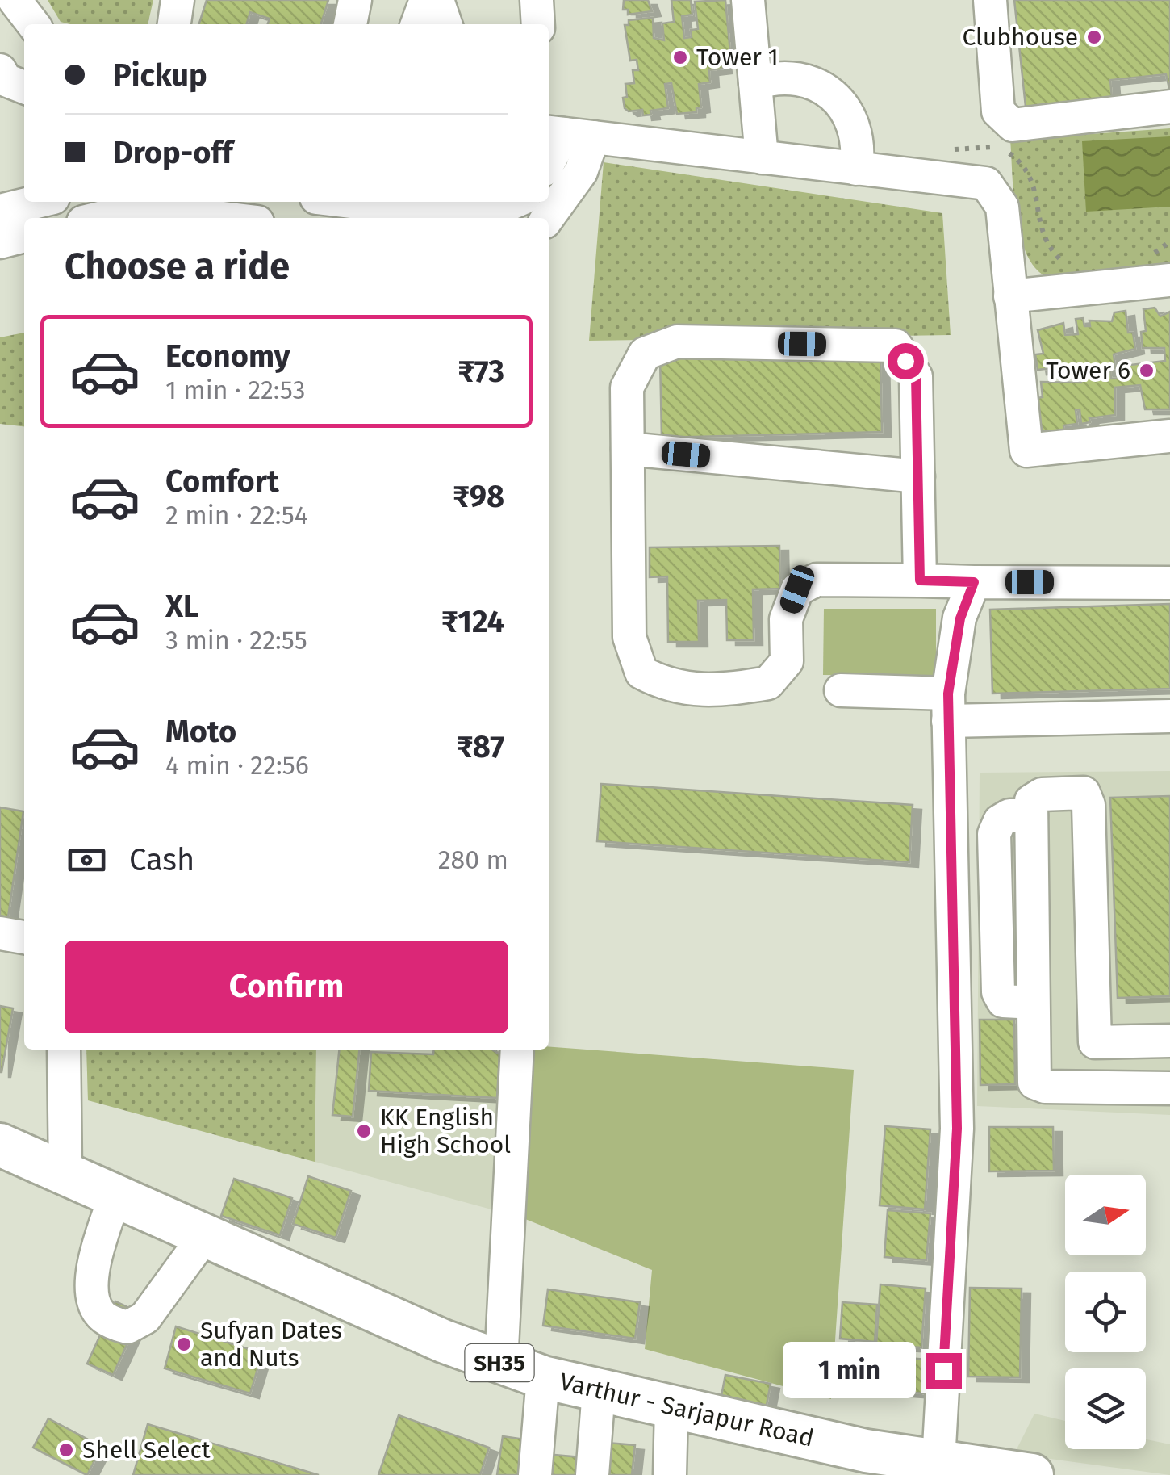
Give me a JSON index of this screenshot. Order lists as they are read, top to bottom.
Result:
{
  "streets": {
    "main road": ["SH35", "Varthur - Sarjapur Road"]
  },
  "places": [
    "Clubhouse",
    "Tower 1",
    "Tower 6",
    "KK English High School",
    "Sufyan Dates and Nuts",
    "Shell Select"
  ],
  "north": "right",
  "page": {
    "banner": ["Pickup", "Drop-off"],
    "heading": "Choose a ride",
    "list": [
      {
        "name": "Economy",
        "note": "1 min · 22:53",
        "value": "₹73"
      },
      {
        "name": "Comfort",
        "note": "2 min · 22:54",
        "value": "₹98"
      },
      {
        "name": "XL",
        "note": "3 min · 22:55",
        "value": "₹124"
      },
      {
        "name": "Moto",
        "note": "4 min · 22:56",
        "value": "₹87"
      }
    ],
    "pay": ["Cash", "280 m"],
    "buttons": "Confirm",
    "bubble": "1 min"
  }
}
